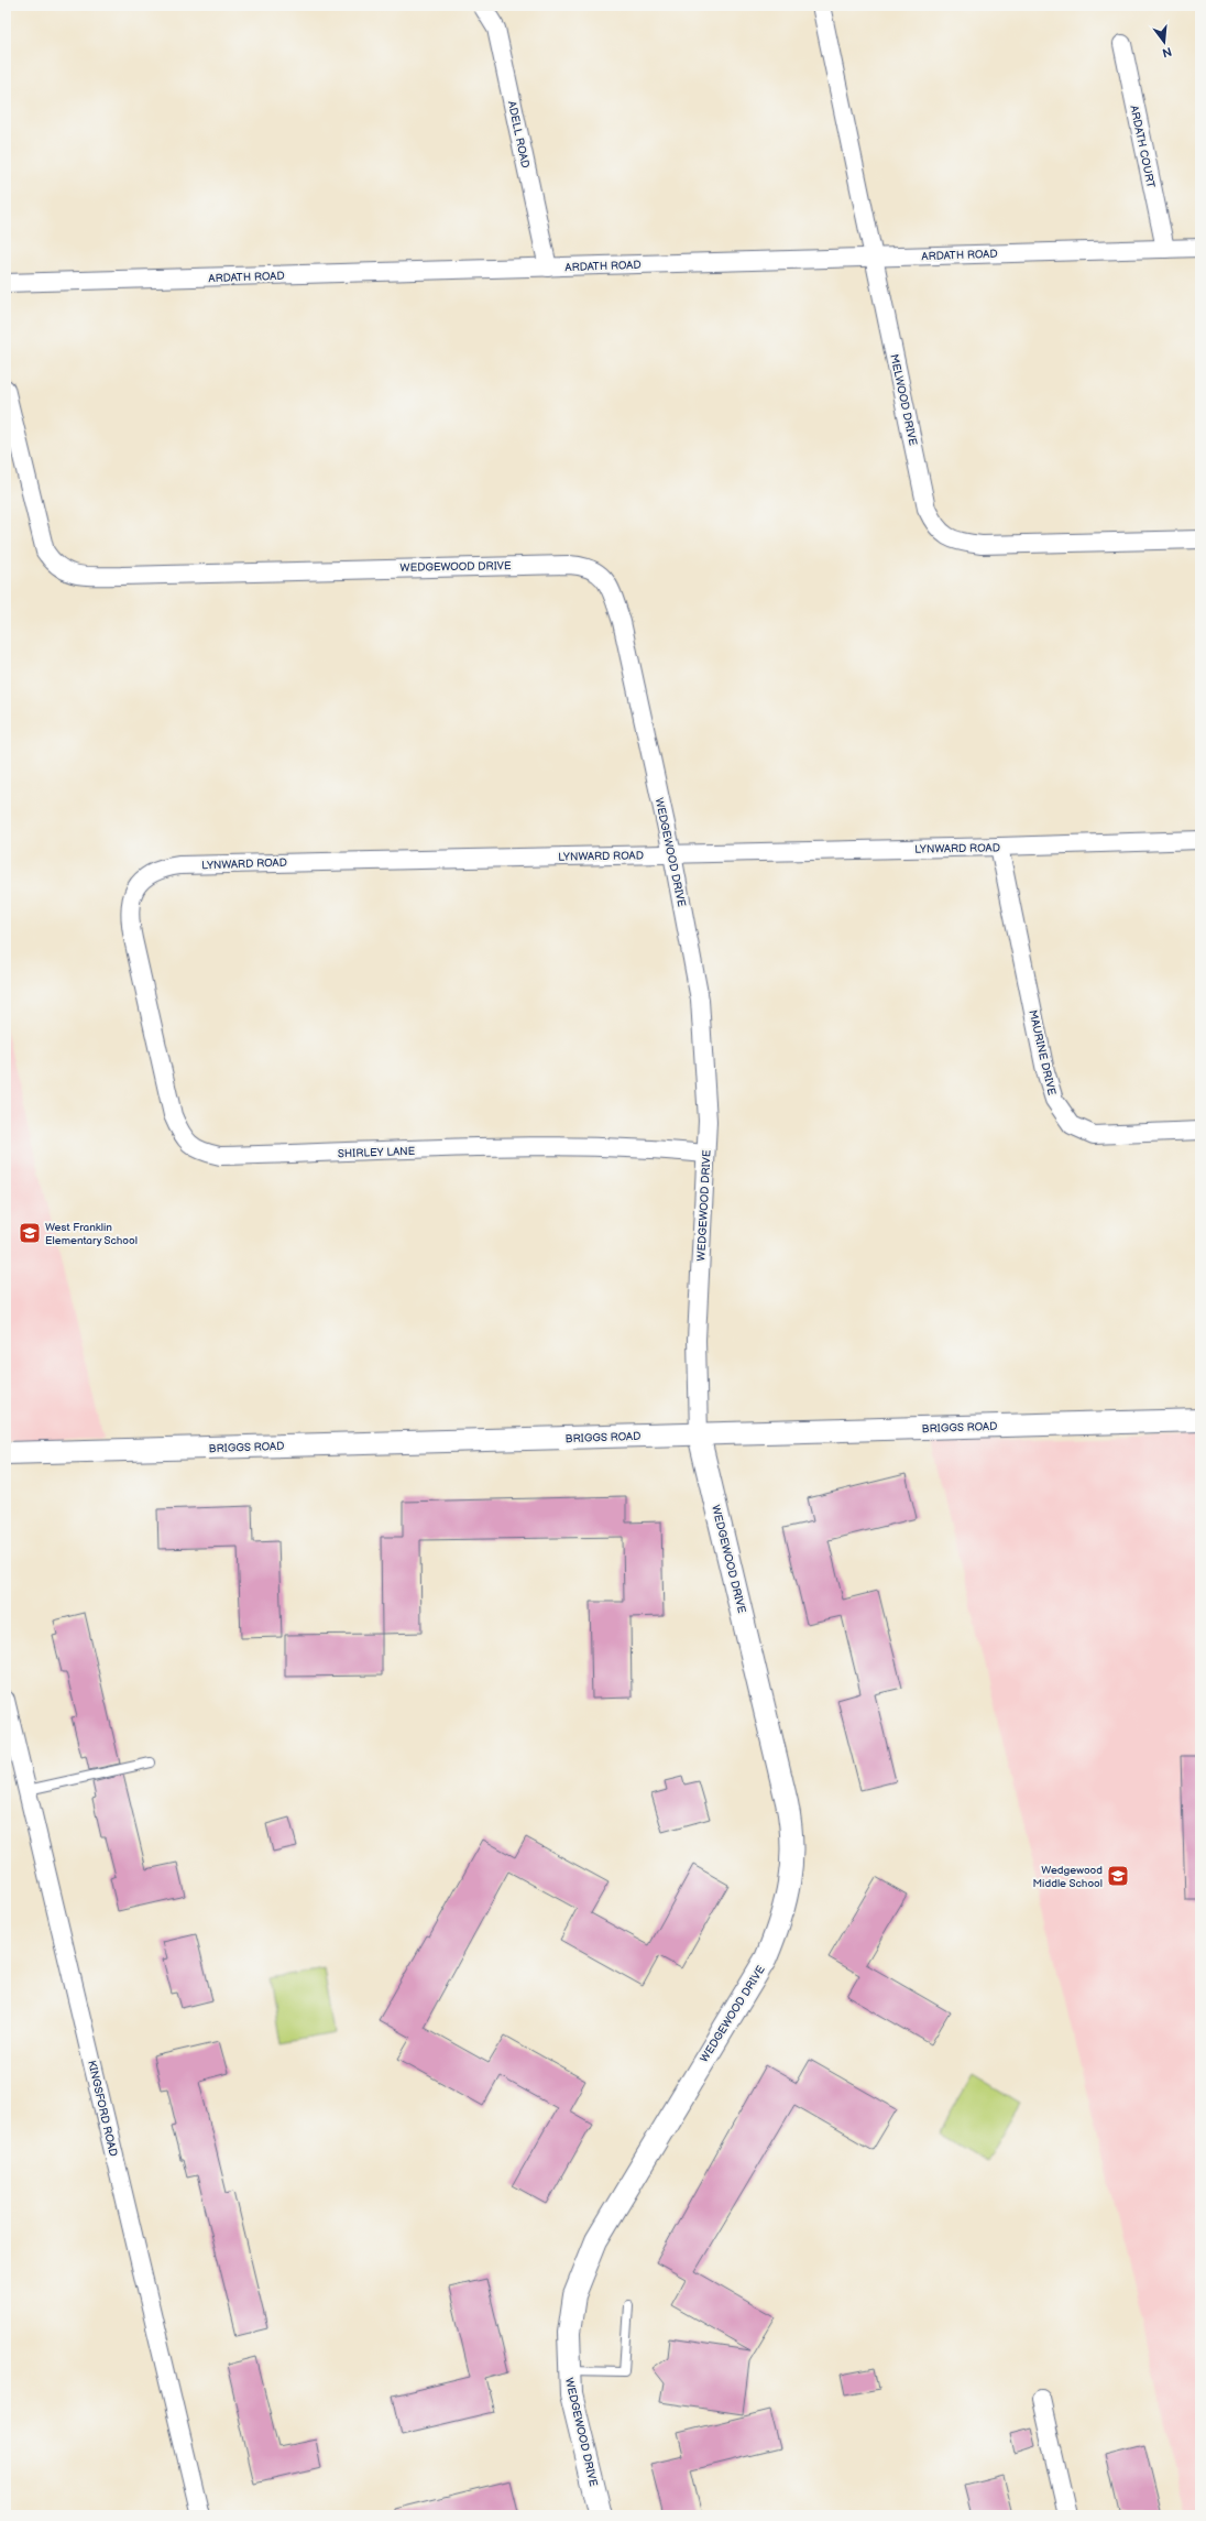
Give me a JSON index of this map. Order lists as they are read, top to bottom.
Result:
{
  "streets": {
    "street": [
      "ADELL ROAD",
      "ARDATH COURT",
      "ARDATH ROAD",
      "MELWOOD DRIVE",
      "WEDGEWOOD DRIVE",
      "LYNWARD ROAD",
      "MAURINE DRIVE",
      "SHIRLEY LANE",
      "BRIGGS ROAD",
      "KINGSFORD ROAD"
    ]
  },
  "crossings": [
    ["ADELL ROAD", "ARDATH ROAD"],
    ["ARDATH COURT", "ARDATH ROAD"],
    ["ARDATH ROAD", "MELWOOD DRIVE"],
    ["WEDGEWOOD DRIVE", "LYNWARD ROAD"],
    ["WEDGEWOOD DRIVE", "SHIRLEY LANE"],
    ["WEDGEWOOD DRIVE", "BRIGGS ROAD"],
    ["LYNWARD ROAD", "MAURINE DRIVE"],
    ["LYNWARD ROAD", "SHIRLEY LANE"]
  ],
  "places": {
    "school or university": ["West Franklin Elementary School", "Wedgewood Middle School"]
  },
  "north": "bottom"
}
